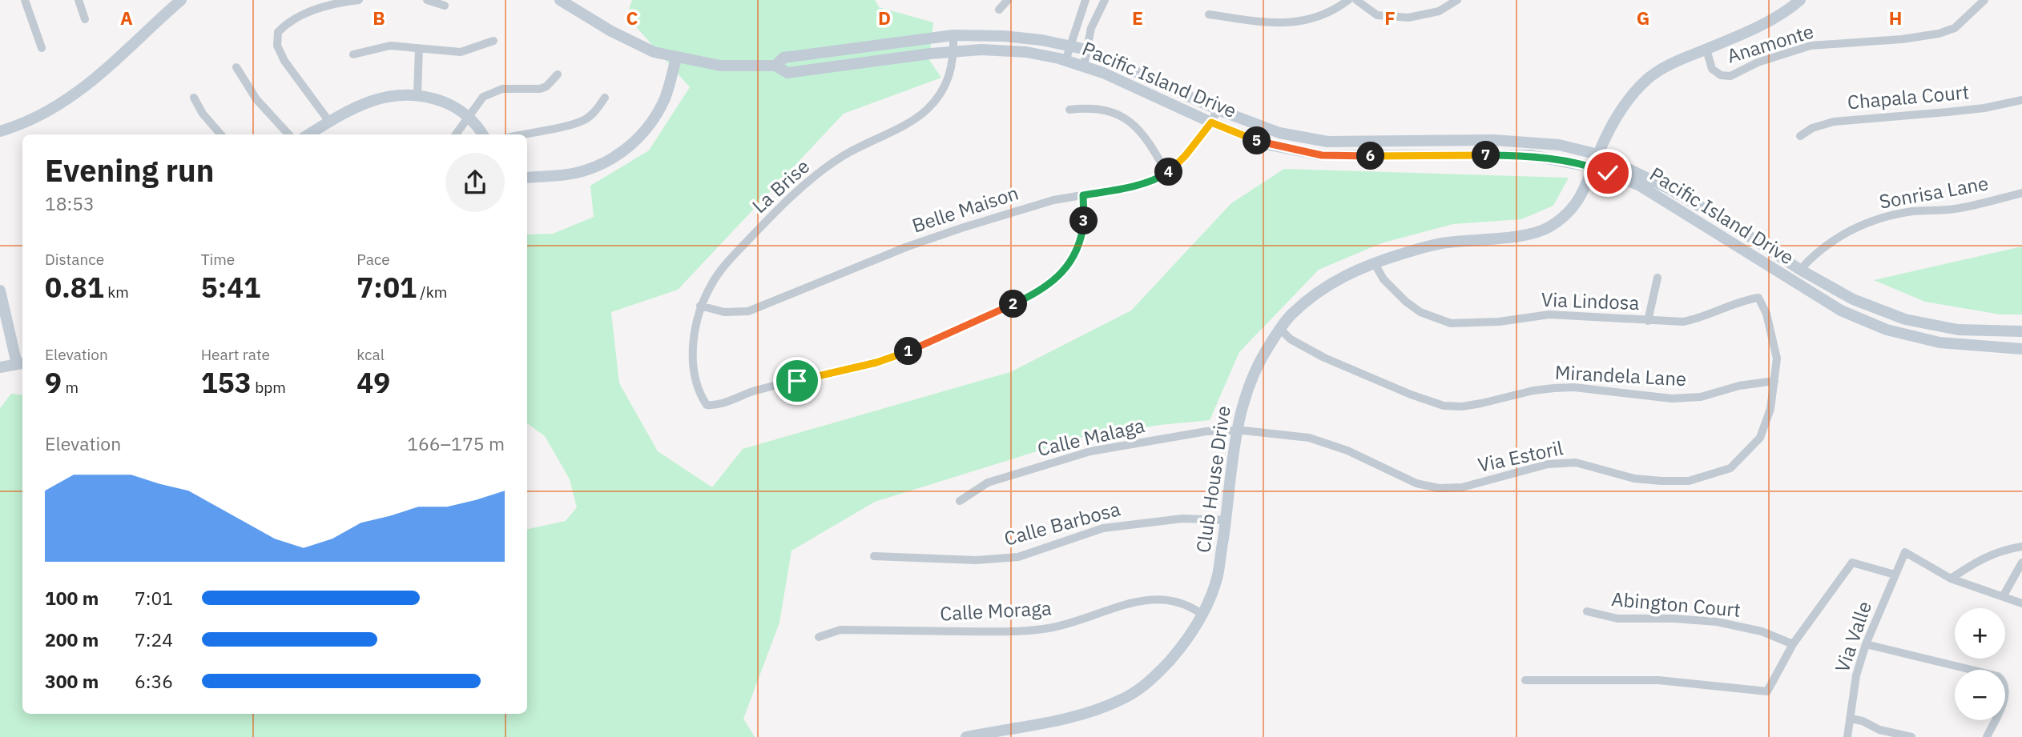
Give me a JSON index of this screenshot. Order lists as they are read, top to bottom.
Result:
{
  "streets": {
    "main road": ["Pacific Island Drive", "Club House Drive"],
    "street": [
      "Anamonte",
      "Chapala Court",
      "La Brise",
      "Sonrisa Lane",
      "Belle Maison",
      "Via Lindosa",
      "Mirandela Lane",
      "Calle Malaga",
      "Via Estoril",
      "Calle Barbosa",
      "Abington Court",
      "Calle Moraga",
      "Via Valle"
    ]
  },
  "crossings": [
    ["Anamonte", "Club House Drive"],
    ["Pacific Island Drive", "La Brise"],
    ["Pacific Island Drive", "Sonrisa Lane"],
    ["Pacific Island Drive", "Belle Maison"],
    ["Pacific Island Drive", "Club House Drive"],
    ["La Brise", "Belle Maison"],
    ["Via Lindosa", "Via Estoril"],
    ["Via Lindosa", "Club House Drive"],
    ["Mirandela Lane", "Via Estoril"],
    ["Mirandela Lane", "Club House Drive"],
    ["Calle Malaga", "Via Estoril"],
    ["Calle Malaga", "Club House Drive"],
    ["Via Estoril", "Club House Drive"],
    ["Club House Drive", "Calle Barbosa"],
    ["Club House Drive", "Calle Moraga"]
  ],
  "page": {
    "pins": [
      "5",
      "7",
      "6",
      "4",
      "3",
      "2",
      "1"
    ],
    "heading": ["Evening run", "18:53"],
    "stats": [
      ["Distance", "0.81 km"],
      ["Time", "5:41"],
      ["Pace", "7:01 /km"],
      ["Elevation", "9 m"],
      ["Heart rate", "153 bpm"],
      ["kcal", "49"]
    ],
    "chart": ["Elevation", "166–175 m"],
    "list": [
      {
        "name": "100 m",
        "note": "7:01"
      },
      {
        "name": "200 m",
        "note": "7:24"
      },
      {
        "name": "300 m",
        "note": "6:36"
      }
    ],
    "map_buttons": ["+", "−"]
  },
  "grid": {
    "columns": [
      "A",
      "B",
      "C",
      "D",
      "E",
      "F",
      "G",
      "H"
    ]
  }
}
